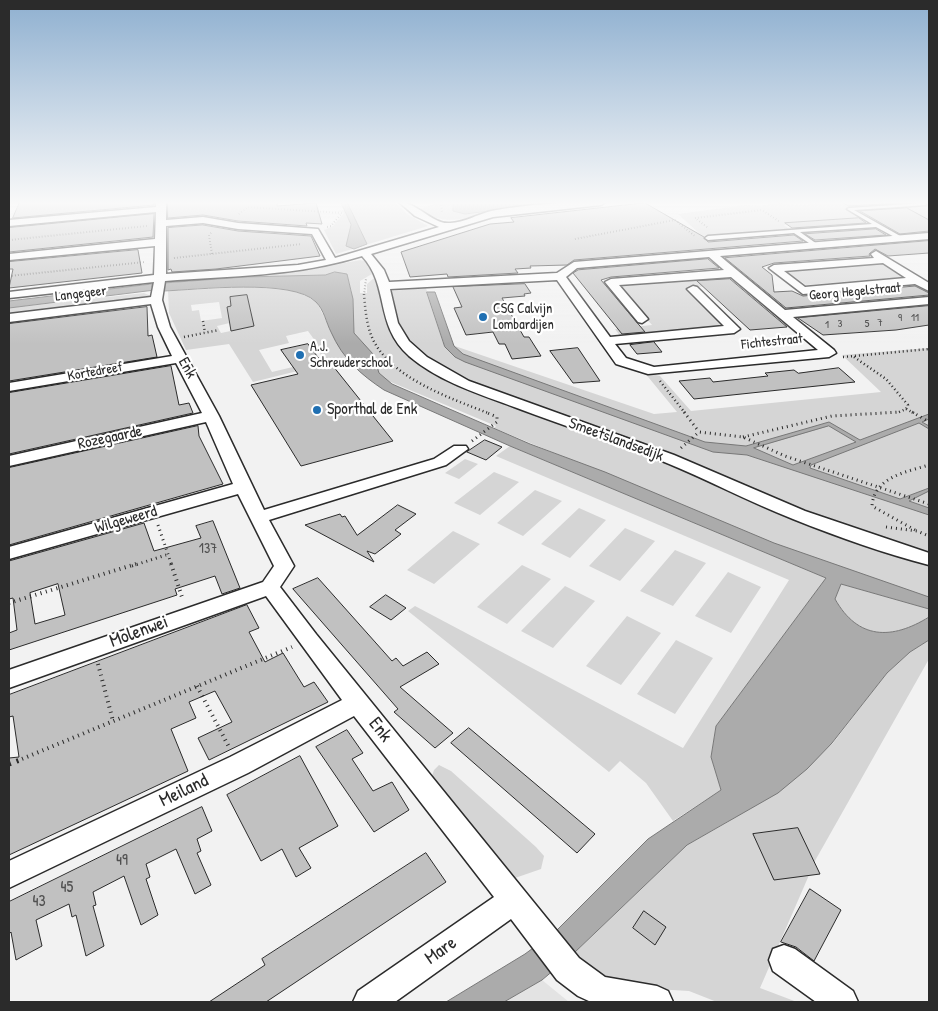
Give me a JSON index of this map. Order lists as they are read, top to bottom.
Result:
{
  "streets": {
    "street": [
      "Georg Hegelstraat",
      "Langegeer",
      "Fichtestraat",
      "Enk",
      "Kortedreef",
      "Rozegaarde",
      "Smeetslandsedijk",
      "Wilgeweerd",
      "Molenwei",
      "Meiland",
      "Mare"
    ]
  },
  "crossings": [
    ["Georg Hegelstraat", "Fichtestraat"],
    ["Langegeer", "Enk"],
    ["Langegeer", "Smeetslandsedijk"],
    ["Enk", "Kortedreef"],
    ["Enk", "Rozegaarde"],
    ["Enk", "Wilgeweerd"],
    ["Enk", "Molenwei"],
    ["Enk", "Meiland"],
    ["Enk", "Mare"]
  ],
  "places": ["CSG Calvijn Lombardijen", "A.J. Schreuderschool", "Sporthal de Enk"],
  "house_numbers": [
    "9",
    "11",
    "7",
    "3",
    "5",
    "1",
    "137",
    "49",
    "45",
    "43"
  ]
}
